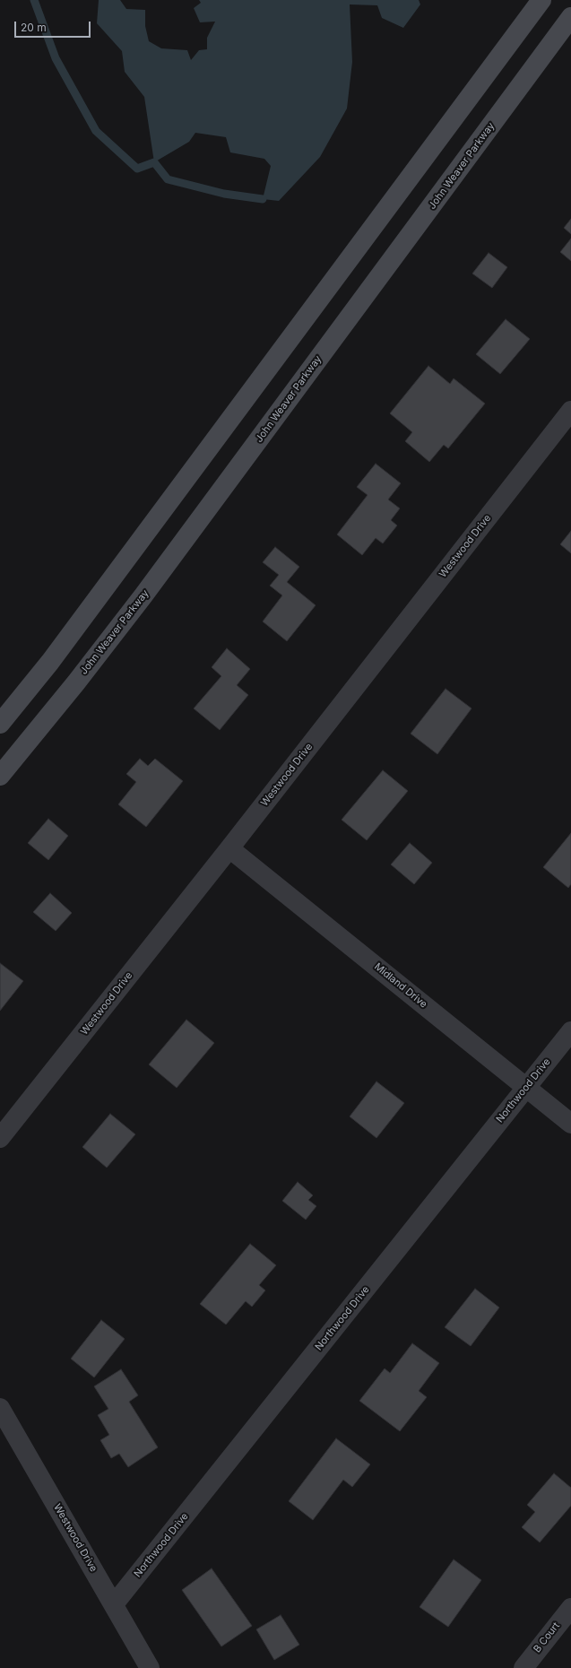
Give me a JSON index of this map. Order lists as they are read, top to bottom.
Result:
{
  "streets": {
    "main road": ["John Weaver Parkway"],
    "street": [
      "Westwood Drive",
      "Midland Drive",
      "Northwood Drive",
      "B Court"
    ]
  },
  "crossings": [
    ["Westwood Drive", "Midland Drive"],
    ["Westwood Drive", "Northwood Drive"],
    ["Midland Drive", "Northwood Drive"]
  ],
  "scale_bar": "20 m"
}
